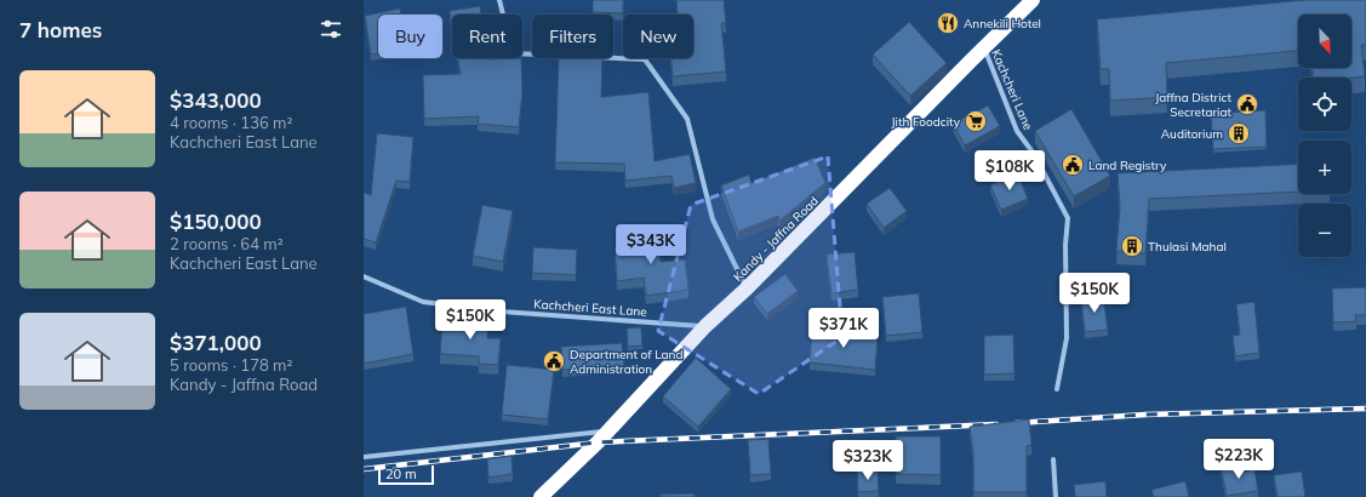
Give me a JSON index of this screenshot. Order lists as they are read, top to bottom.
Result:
{
  "streets": {
    "highway": ["Kandy - Jaffna Road"],
    "street": ["Kachcheri Lane", "Kachcheri East Lane"]
  },
  "crossings": [
    ["Kachcheri Lane", "Kandy - Jaffna Road"],
    ["Kandy - Jaffna Road", "Kachcheri East Lane"]
  ],
  "places": {
    "restaurant": ["Annekili Hotel"],
    "public building": ["Jaffna District Secretariat", "Land Registry", "Department of Land Administration"],
    "supermarket": ["Jith Foodcity"],
    "building": ["Auditorium", "Thulasi Mahal"]
  },
  "scale_bar": "20 m",
  "north": "bottom right",
  "page": {
    "heading": "7 homes",
    "map_buttons": ["+", "−"],
    "chip": [
      "Buy",
      "Rent",
      "Filters",
      "New"
    ],
    "list": [
      {
        "name": "$343,000",
        "note": "4 rooms · 136 m² · Kachcheri East Lane"
      },
      {
        "name": "$150,000",
        "note": "2 rooms · 64 m² · Kachcheri East Lane"
      },
      {
        "name": "$371,000",
        "note": "5 rooms · 178 m² · Kandy - Jaffna Road"
      }
    ],
    "price": [
      "$108K",
      "$343K",
      "$150K",
      "$150K",
      "$371K",
      "$223K",
      "$323K"
    ],
    "scale": "20 m"
  }
}
